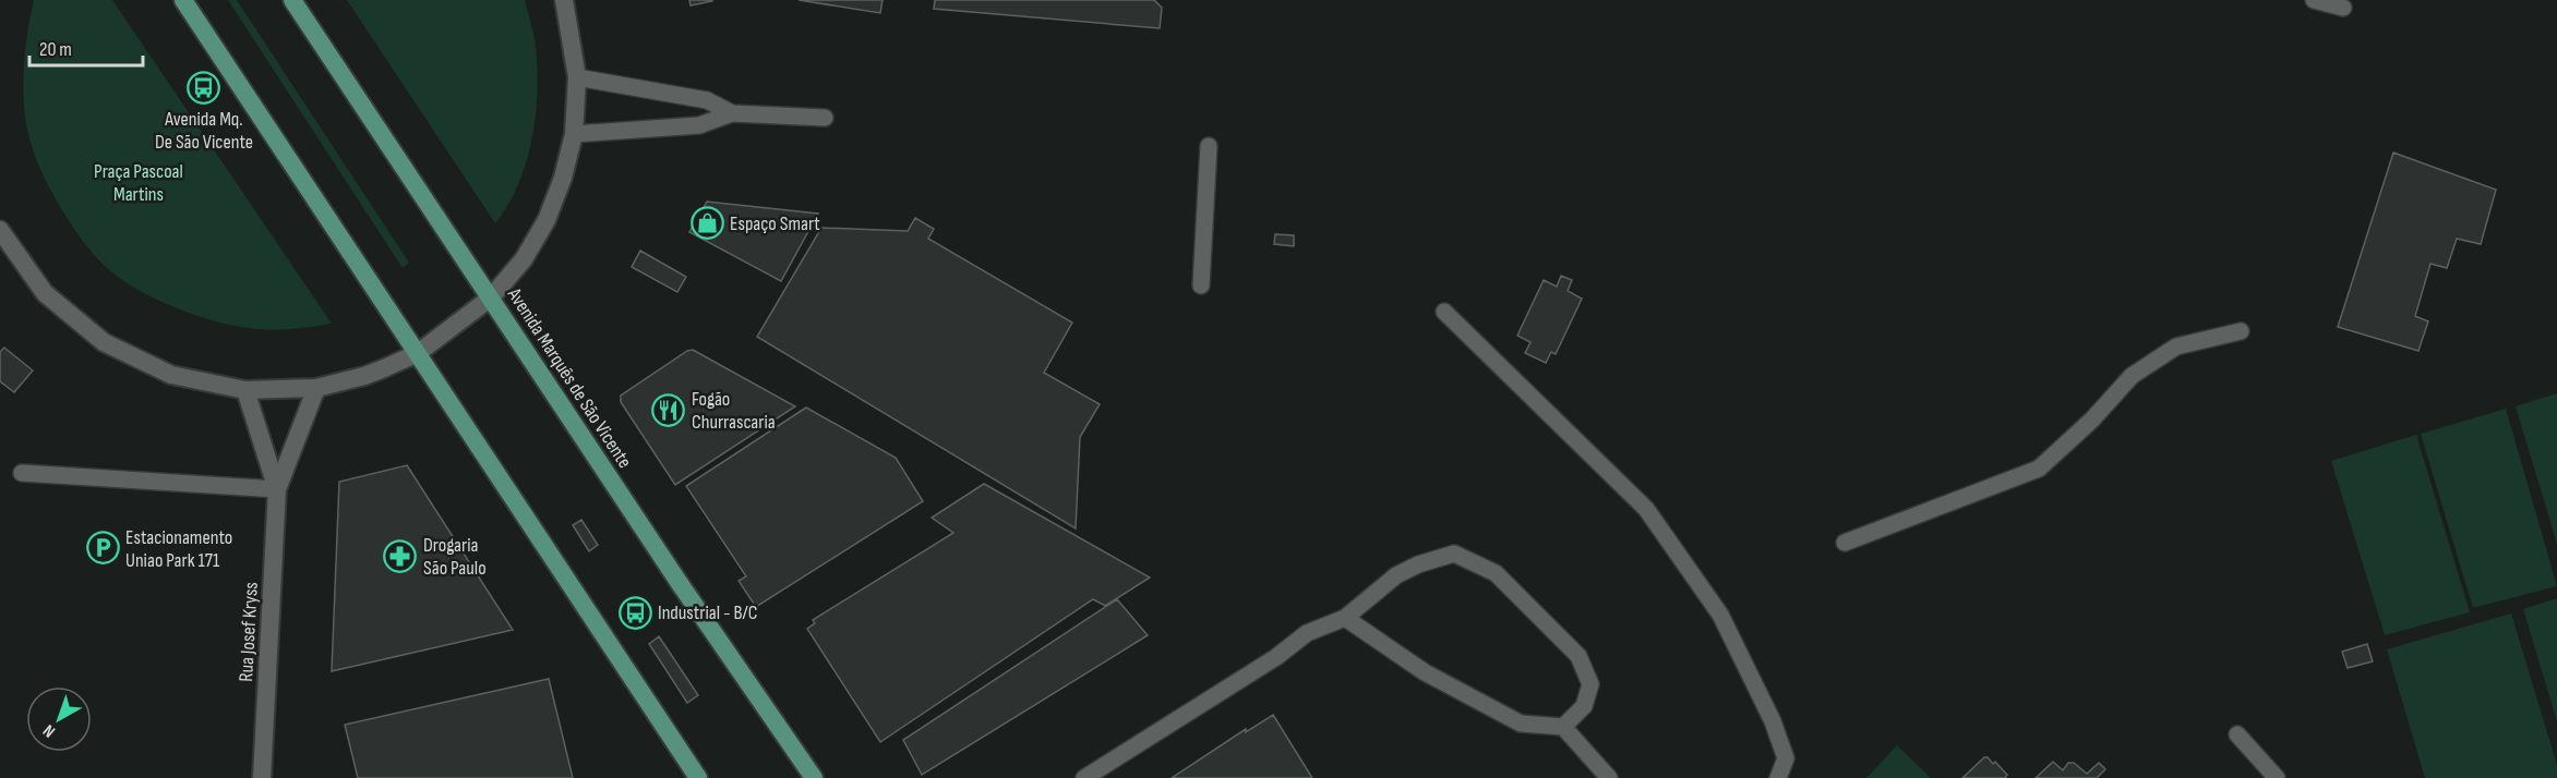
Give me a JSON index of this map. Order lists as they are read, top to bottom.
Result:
{
  "streets": {
    "main road": ["Avenida Marquês de São Vicente"],
    "street": ["Rua Josef Kryss"]
  },
  "parks": ["Praça Pascoal Martins"],
  "places": {
    "bus stop": ["Avenida Mq. De São Vicente", "Industrial - B/C"],
    "shop": ["Espaço Smart"],
    "restaurant": ["Fogão Churrascaria"],
    "parking": ["Estacionamento Uniao Park 171"],
    "pharmacy": ["Drogaria São Paulo"]
  },
  "scale_bar": "20 m",
  "north": "bottom left"
}
